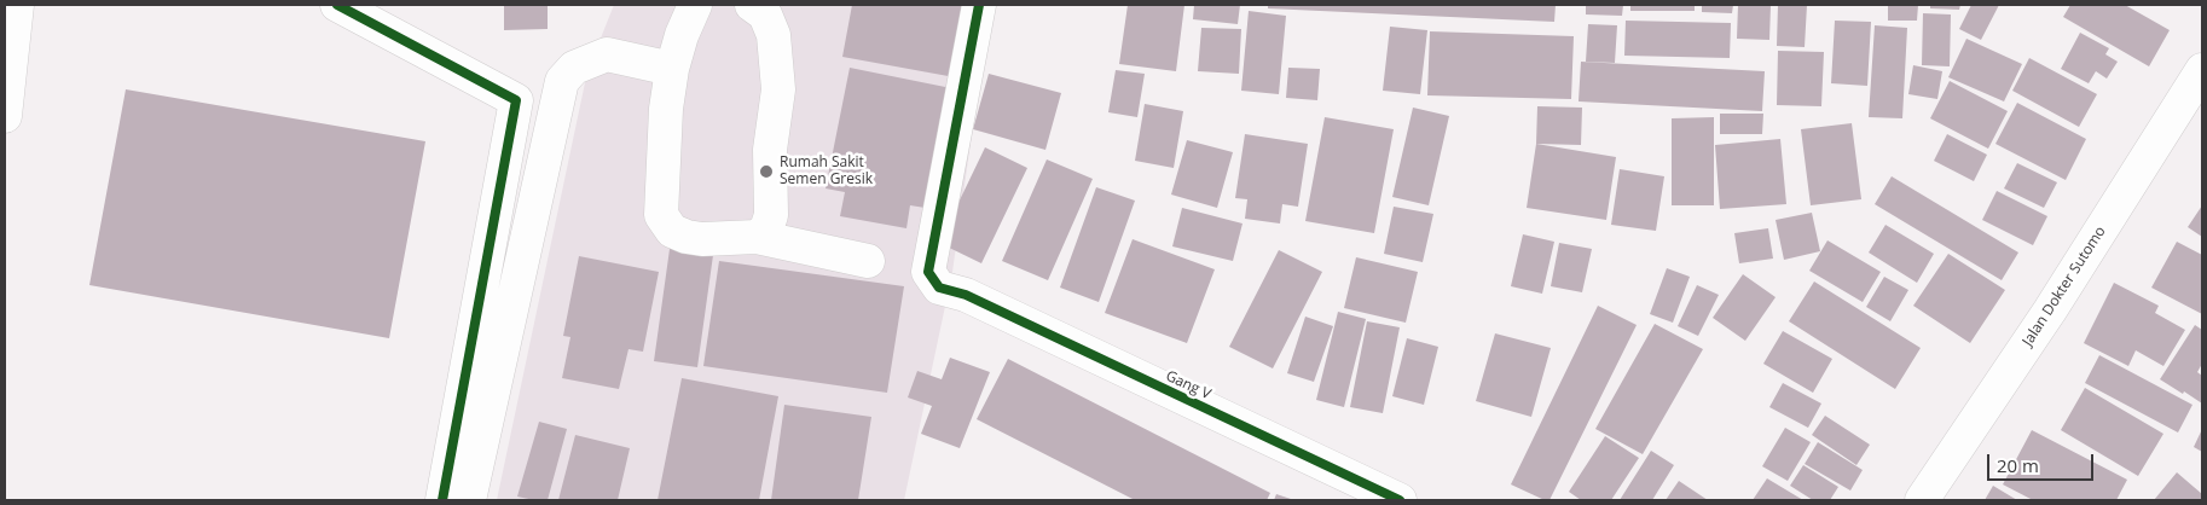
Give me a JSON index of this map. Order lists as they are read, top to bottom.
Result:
{
  "streets": {
    "main road": ["Jalan Dokter Sutomo", "Gang V"]
  },
  "places": ["Rumah Sakit Semen Gresik"],
  "scale_bar": "20 m"
}
